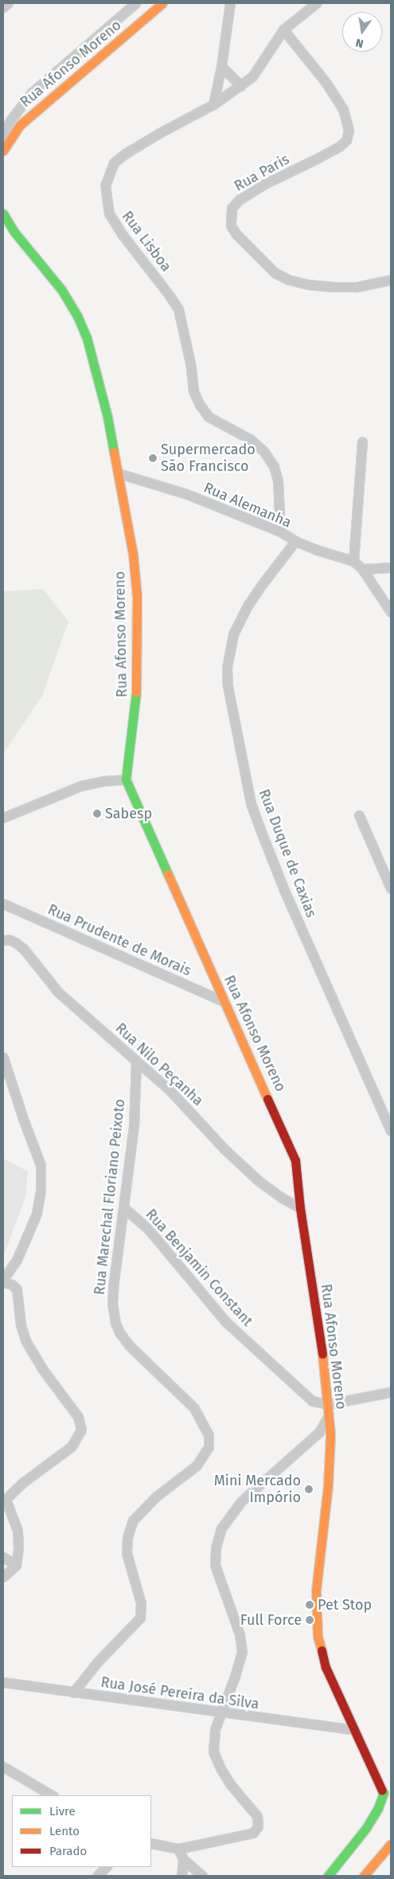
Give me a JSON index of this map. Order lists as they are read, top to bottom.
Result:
{
  "streets": {
    "main road": ["Rua Afonso Moreno"],
    "street": [
      "Rua Paris",
      "Rua Lisboa",
      "Rua Alemanha",
      "Rua Duque de Caxias",
      "Rua Prudente de Morais",
      "Rua Nilo Peçanha",
      "Rua Marechal Floriano Peixoto",
      "Rua Benjamin Constant",
      "Rua José Pereira da Silva"
    ]
  },
  "crossings": [
    ["Rua Afonso Moreno", "Rua Alemanha"],
    ["Rua Afonso Moreno", "Rua Prudente de Morais"],
    ["Rua Afonso Moreno", "Rua Nilo Peçanha"],
    ["Rua Afonso Moreno", "Rua Benjamin Constant"],
    ["Rua Afonso Moreno", "Rua José Pereira da Silva"],
    ["Rua Paris", "Rua Lisboa"],
    ["Rua Lisboa", "Rua Alemanha"],
    ["Rua Alemanha", "Rua Duque de Caxias"],
    ["Rua Nilo Peçanha", "Rua Marechal Floriano Peixoto"],
    ["Rua Marechal Floriano Peixoto", "Rua Benjamin Constant"],
    ["Rua Marechal Floriano Peixoto", "Rua José Pereira da Silva"]
  ],
  "places": [
    "Supermercado São Francisco",
    "Sabesp",
    "Mini Mercado Impório",
    "Pet Stop",
    "Full Force"
  ],
  "legend": ["Livre", "Lento", "Parado"],
  "north": "bottom"
}
